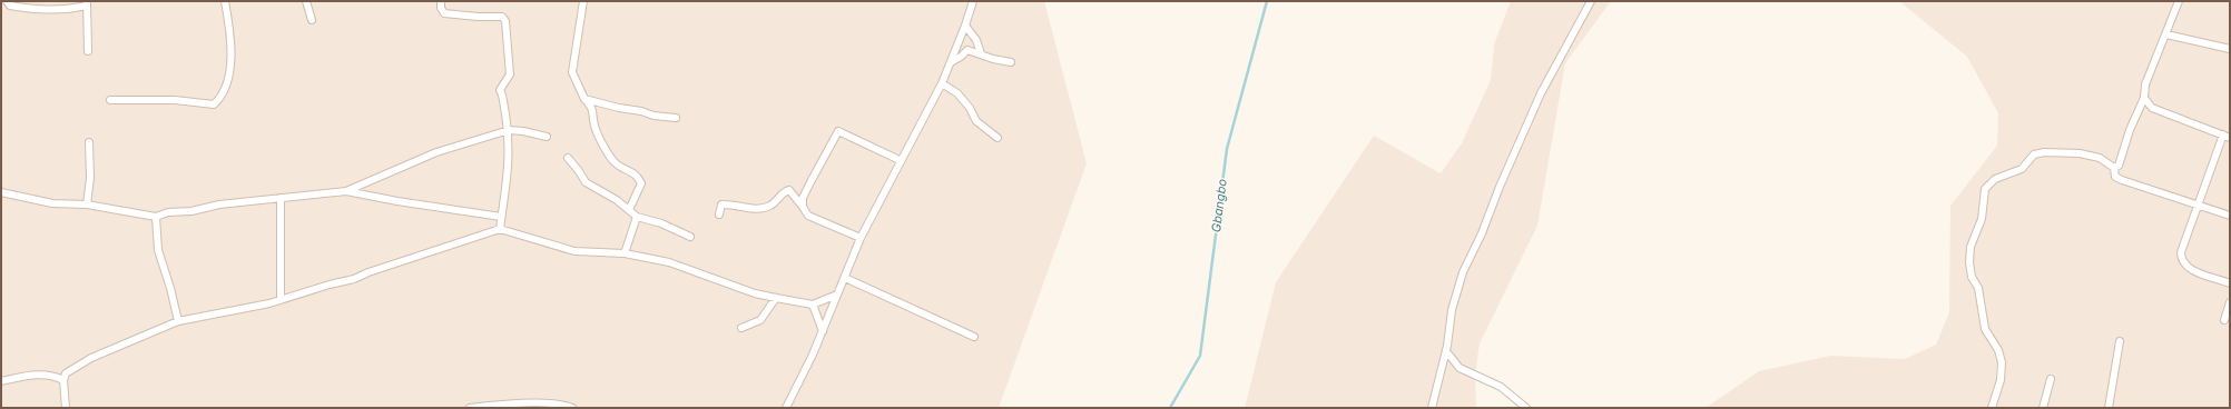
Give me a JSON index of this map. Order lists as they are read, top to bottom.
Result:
{
  "water": ["Gbangbo"]
}
